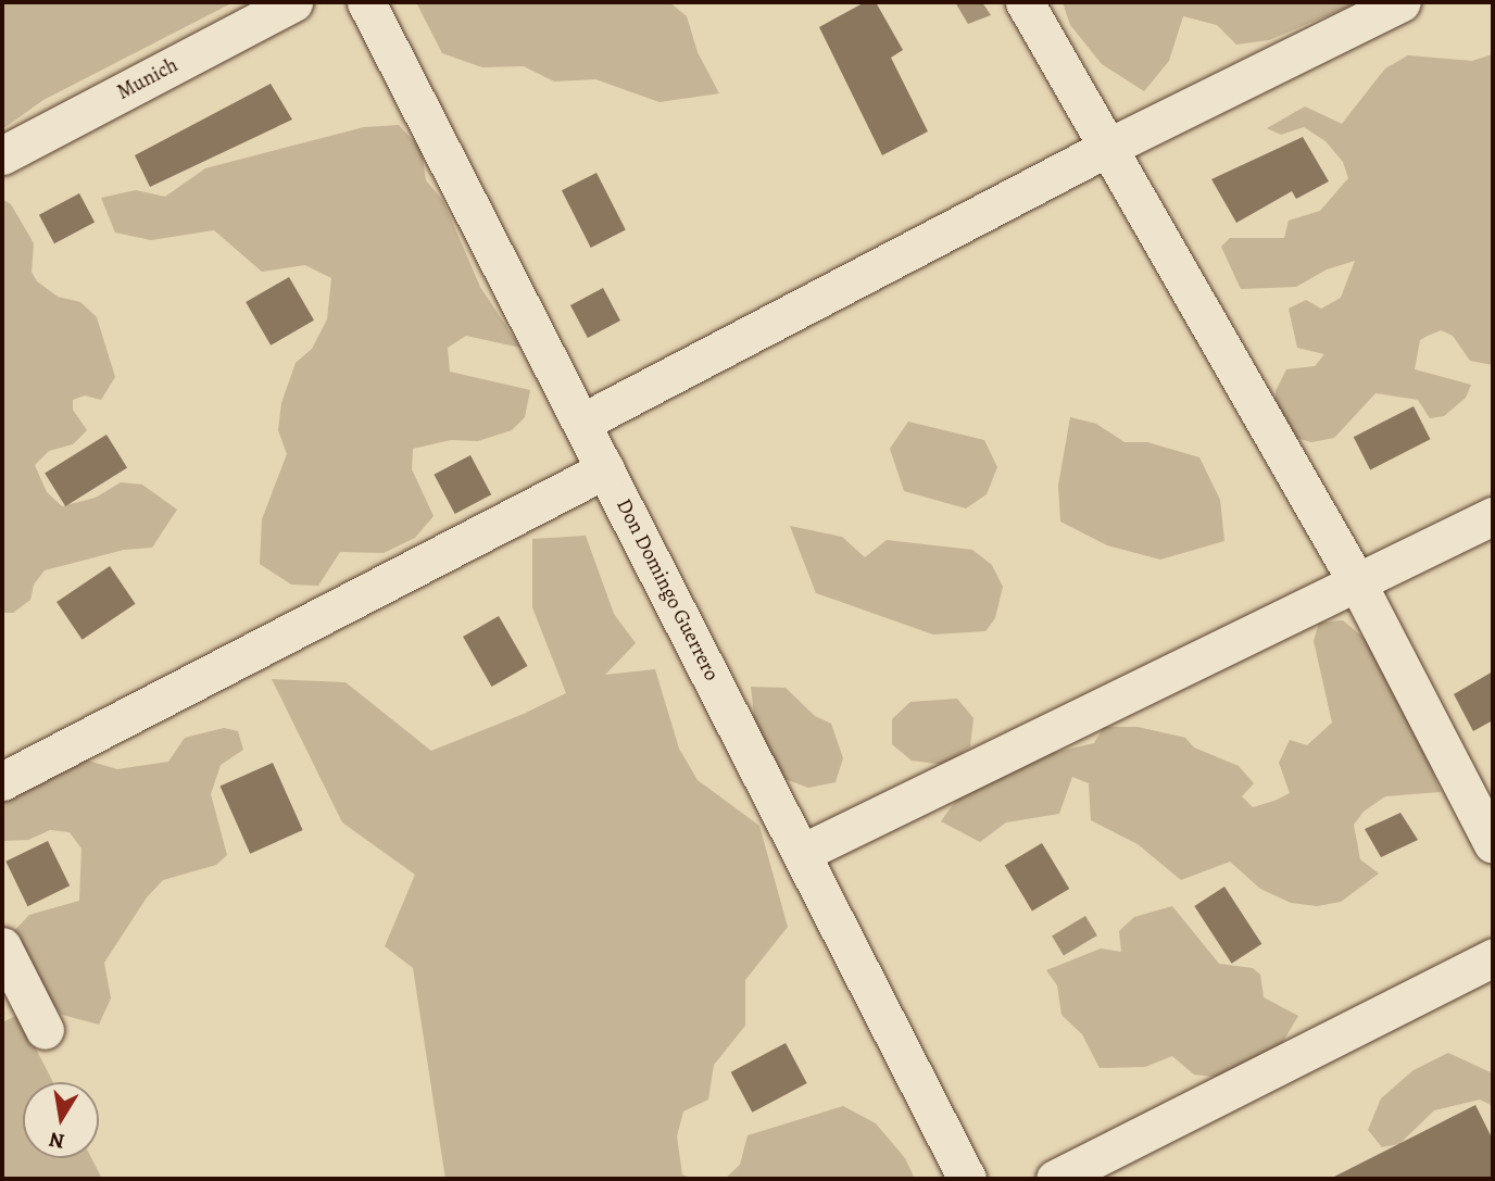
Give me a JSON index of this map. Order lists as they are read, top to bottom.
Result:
{
  "streets": {
    "street": ["Munich", "Don Domingo Guerrero"]
  },
  "north": "bottom"
}
